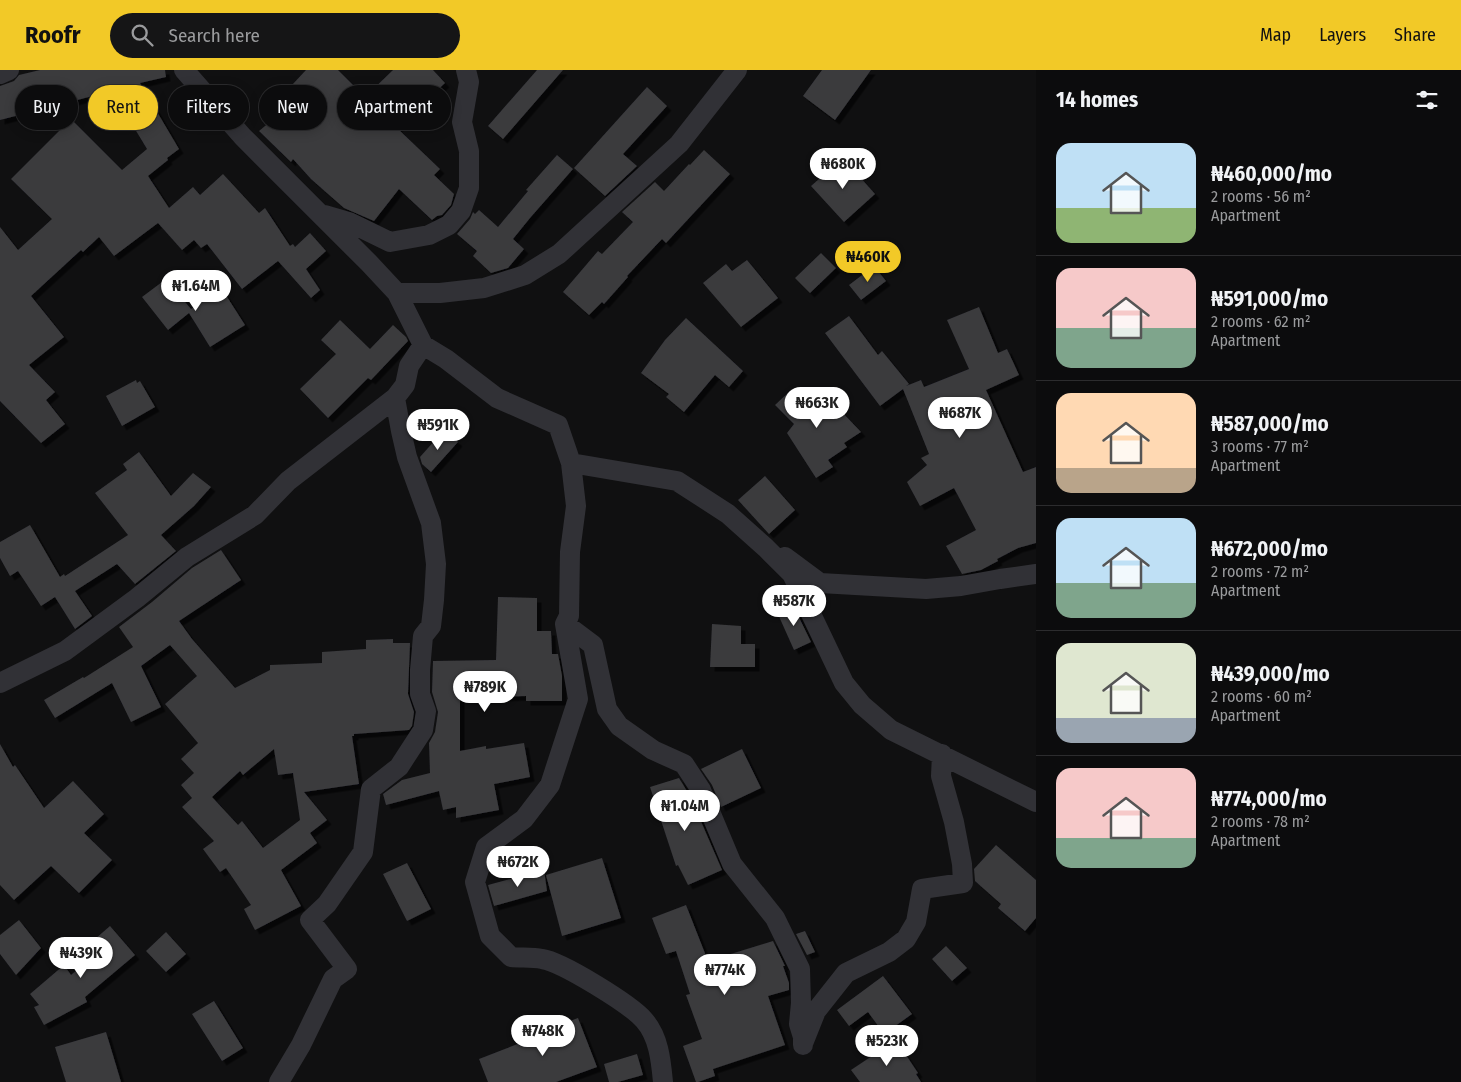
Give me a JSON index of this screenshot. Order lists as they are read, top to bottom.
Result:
{
  "page": {
    "header": "Roofr",
    "search": "Search here",
    "nav": ["Map", "Layers", "Share"],
    "heading": "14 homes",
    "chip": [
      "Buy",
      "Rent",
      "Filters",
      "New",
      "Apartment"
    ],
    "list": [
      {
        "name": "₦460,000/mo",
        "note": "2 rooms · 56 m² · Apartment"
      },
      {
        "name": "₦591,000/mo",
        "note": "2 rooms · 62 m² · Apartment"
      },
      {
        "name": "₦587,000/mo",
        "note": "3 rooms · 77 m² · Apartment"
      },
      {
        "name": "₦672,000/mo",
        "note": "2 rooms · 72 m² · Apartment"
      },
      {
        "name": "₦439,000/mo",
        "note": "2 rooms · 60 m² · Apartment"
      },
      {
        "name": "₦774,000/mo",
        "note": "2 rooms · 78 m² · Apartment"
      }
    ],
    "price": [
      "₦680K",
      "₦460K",
      "₦1.64M",
      "₦663K",
      "₦687K",
      "₦591K",
      "₦587K",
      "₦789K",
      "₦1.04M",
      "₦672K",
      "₦439K",
      "₦774K",
      "₦748K",
      "₦523K"
    ]
  }
}
